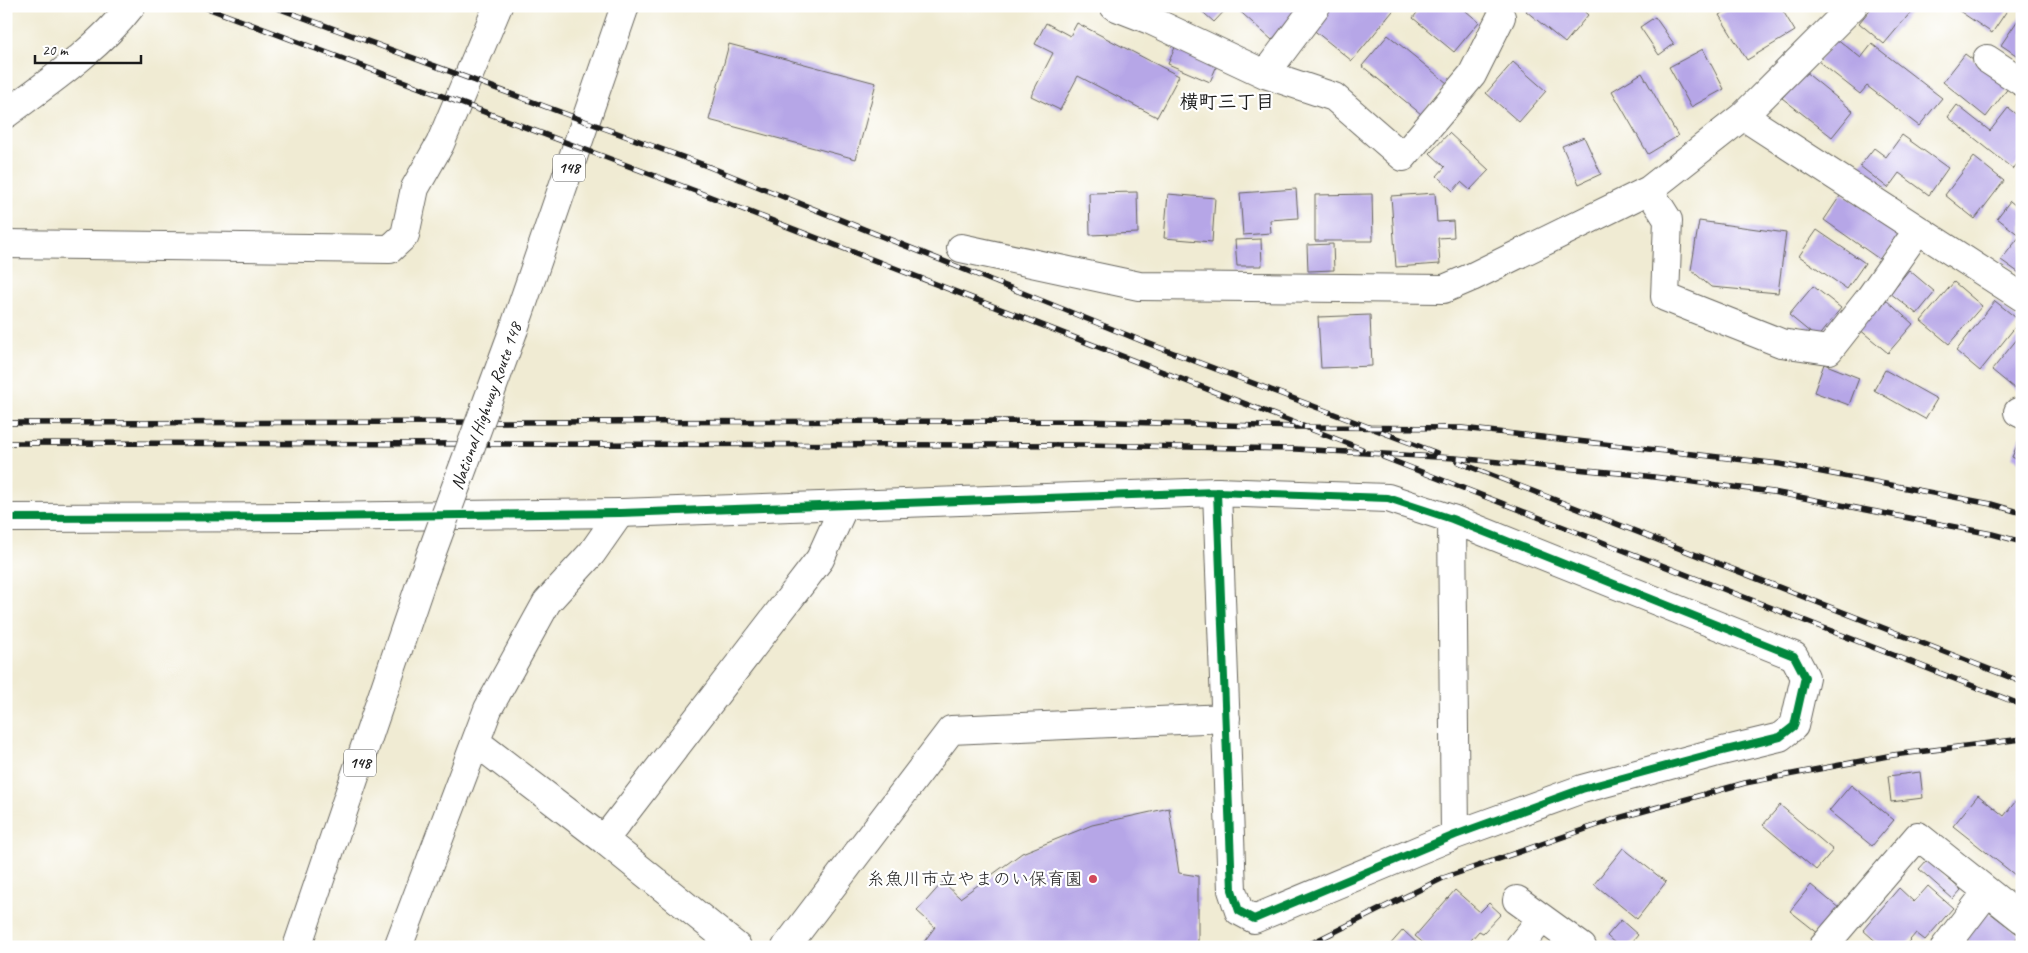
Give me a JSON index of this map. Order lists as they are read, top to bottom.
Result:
{
  "streets": {
    "main road": ["148", "National Highway Route 148"]
  },
  "districts": ["横町三丁目"],
  "places": ["糸魚川市立やまのい保育園"],
  "scale_bar": "20 m"
}
